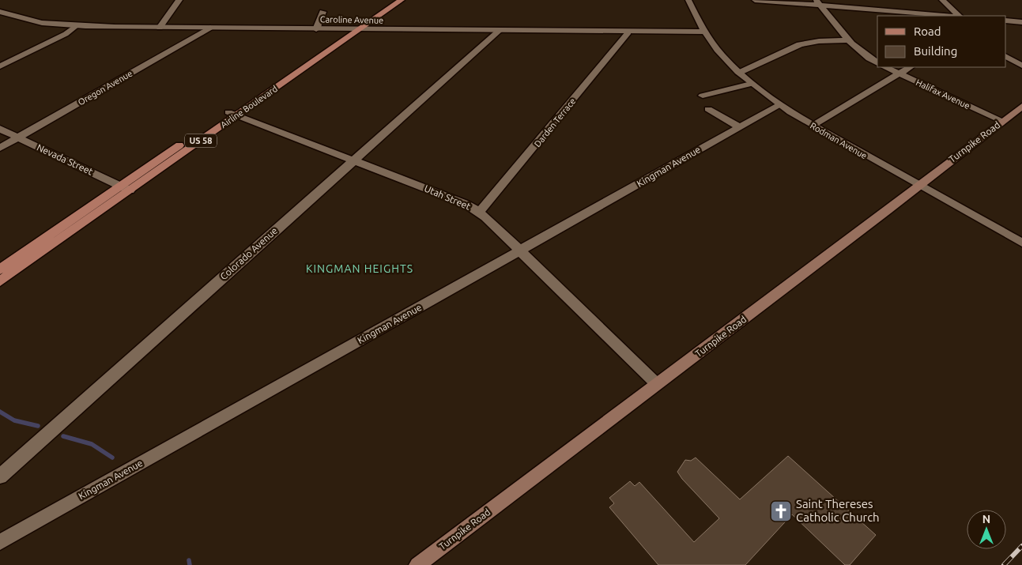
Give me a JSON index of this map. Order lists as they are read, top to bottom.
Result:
{
  "streets": {
    "main road": ["Airline Boulevard", "US 58", "Turnpike Road"],
    "street": [
      "Caroline Avenue",
      "Oregon Avenue",
      "Halifax Avenue",
      "Darden Terrace",
      "Rodman Avenue",
      "Nevada Street",
      "Kingman Avenue",
      "Utah Street",
      "Colorado Avenue"
    ]
  },
  "crossings": [
    ["Caroline Avenue", "Oregon Avenue"],
    ["Caroline Avenue", "Airline Boulevard"],
    ["Caroline Avenue", "Darden Terrace"],
    ["Caroline Avenue", "Rodman Avenue"],
    ["Caroline Avenue", "Colorado Avenue"],
    ["Oregon Avenue", "Nevada Street"],
    ["Halifax Avenue", "Turnpike Road"],
    ["Airline Boulevard", "Nevada Street"],
    ["Airline Boulevard", "Utah Street"],
    ["Darden Terrace", "Utah Street"],
    ["Rodman Avenue", "Turnpike Road"],
    ["Rodman Avenue", "Kingman Avenue"],
    ["Turnpike Road", "Utah Street"],
    ["Kingman Avenue", "Utah Street"],
    ["Utah Street", "Colorado Avenue"]
  ],
  "districts": ["KINGMAN HEIGHTS"],
  "places": {
    "church": ["Saint Thereses Catholic Church"]
  },
  "legend": ["Road", "Building"],
  "north": "top"
}
